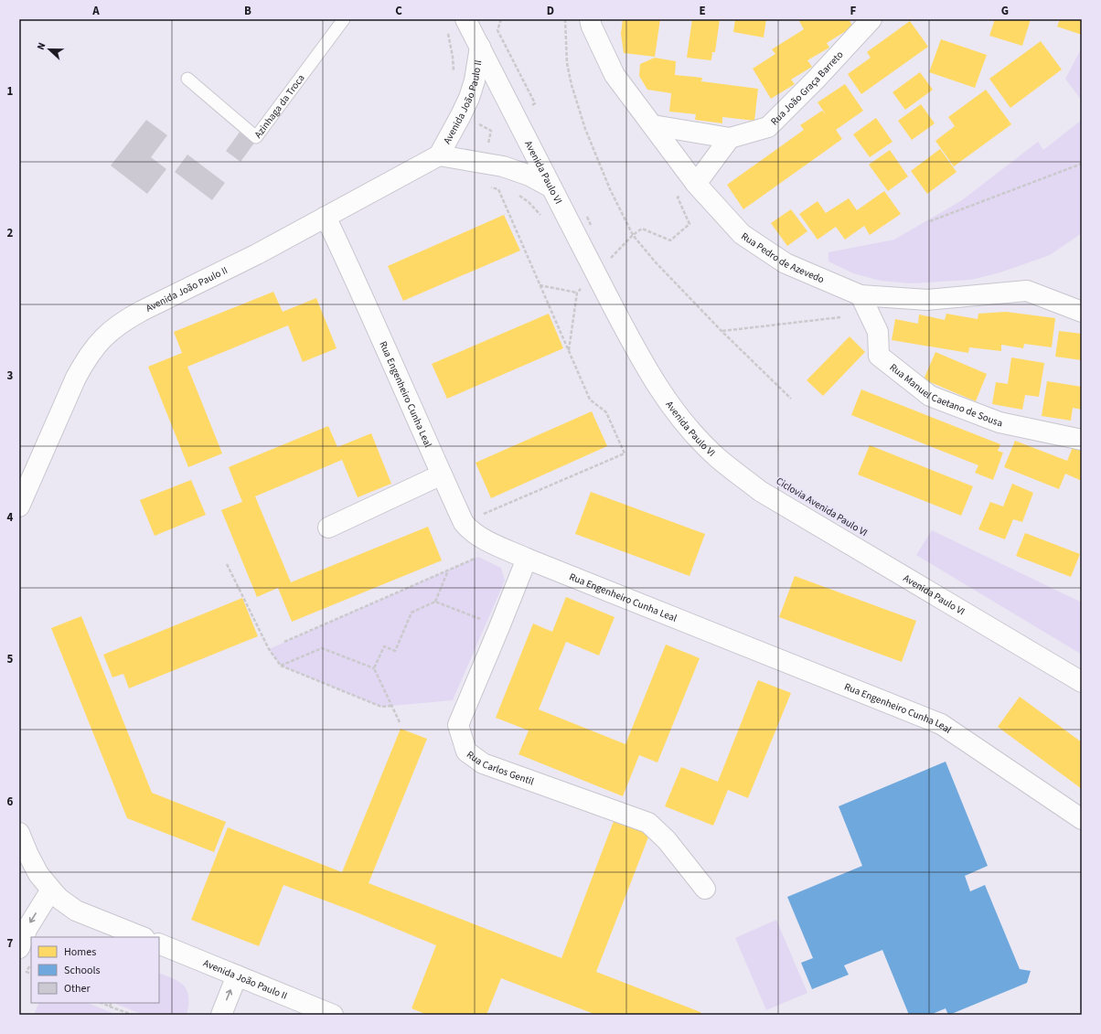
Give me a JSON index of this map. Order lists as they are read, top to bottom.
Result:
{
  "streets": {
    "street": [
      "Rua João Graça Barreto",
      "Avenida João Paulo II",
      "Avenida Paulo VI",
      "Rua Pedro de Azevedo",
      "Rua Manuel Caetano de Sousa",
      "Rua Engenheiro Cunha Leal",
      "Rua Carlos Gentil"
    ],
    "lane": ["Azinhaga da Troca"]
  },
  "crossings": [
    ["Rua João Graça Barreto", "Rua Pedro de Azevedo"],
    ["Avenida João Paulo II", "Avenida Paulo VI"],
    ["Avenida João Paulo II", "Rua Engenheiro Cunha Leal"],
    ["Rua Pedro de Azevedo", "Rua Manuel Caetano de Sousa"],
    ["Rua Engenheiro Cunha Leal", "Rua Carlos Gentil"]
  ],
  "legend": ["Homes", "Schools", "Other"],
  "north": "left",
  "grid": {
    "columns": [
      "A",
      "B",
      "C",
      "D",
      "E",
      "F",
      "G"
    ],
    "rows": [
      "1",
      "2",
      "3",
      "4",
      "5",
      "6",
      "7"
    ]
  }
}
